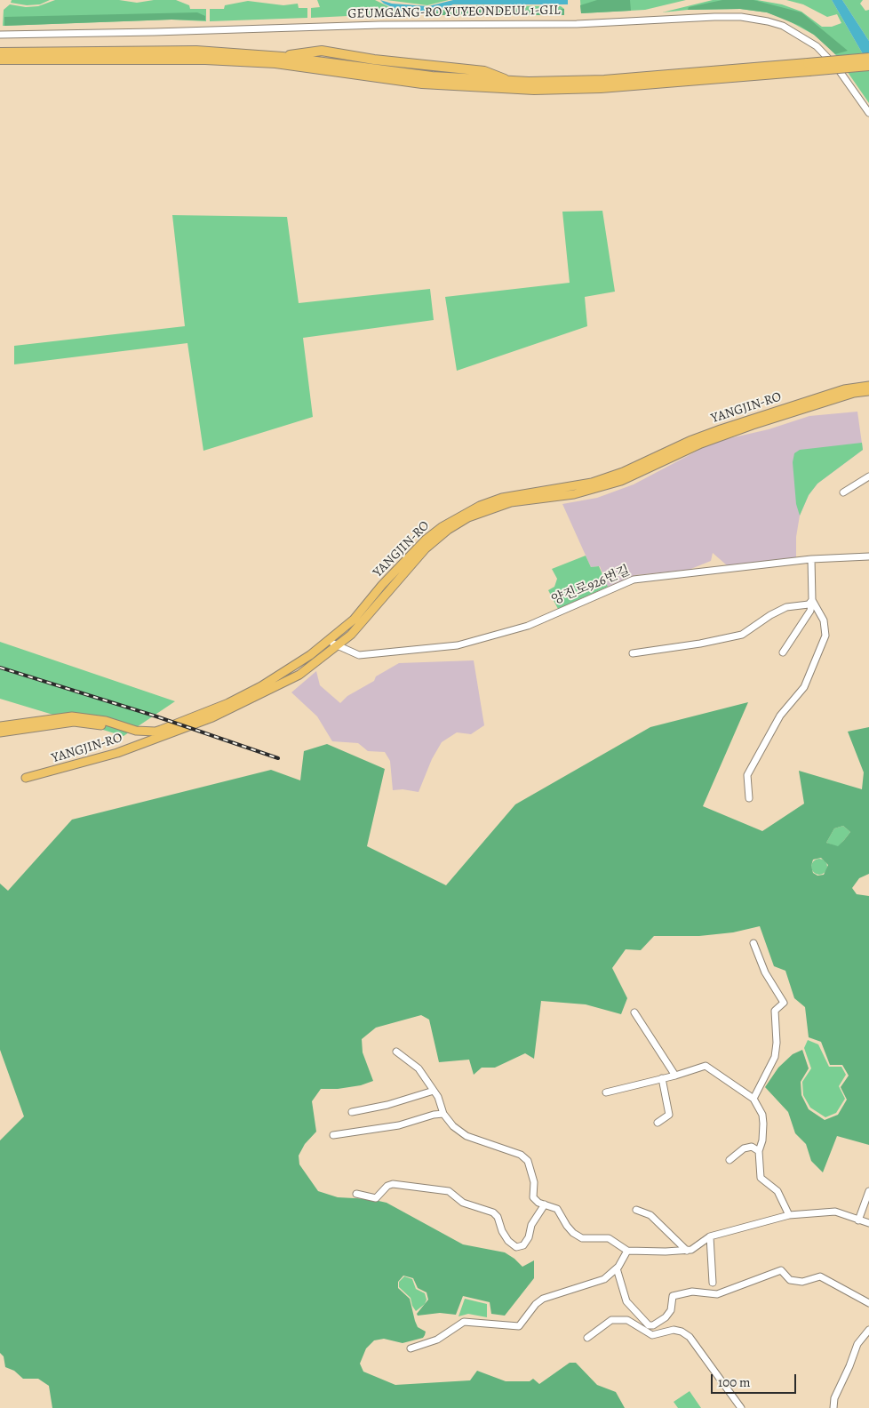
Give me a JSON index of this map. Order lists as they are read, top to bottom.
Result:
{
  "streets": {
    "main road": ["YANGJIN-RO"],
    "street": ["GEUMGANG-RO YUYEONDEUL 1-GIL", "양진로926번길"]
  },
  "crossings": [
    ["YANGJIN-RO", "양진로926번길"]
  ],
  "scale_bar": "100 m"
}
